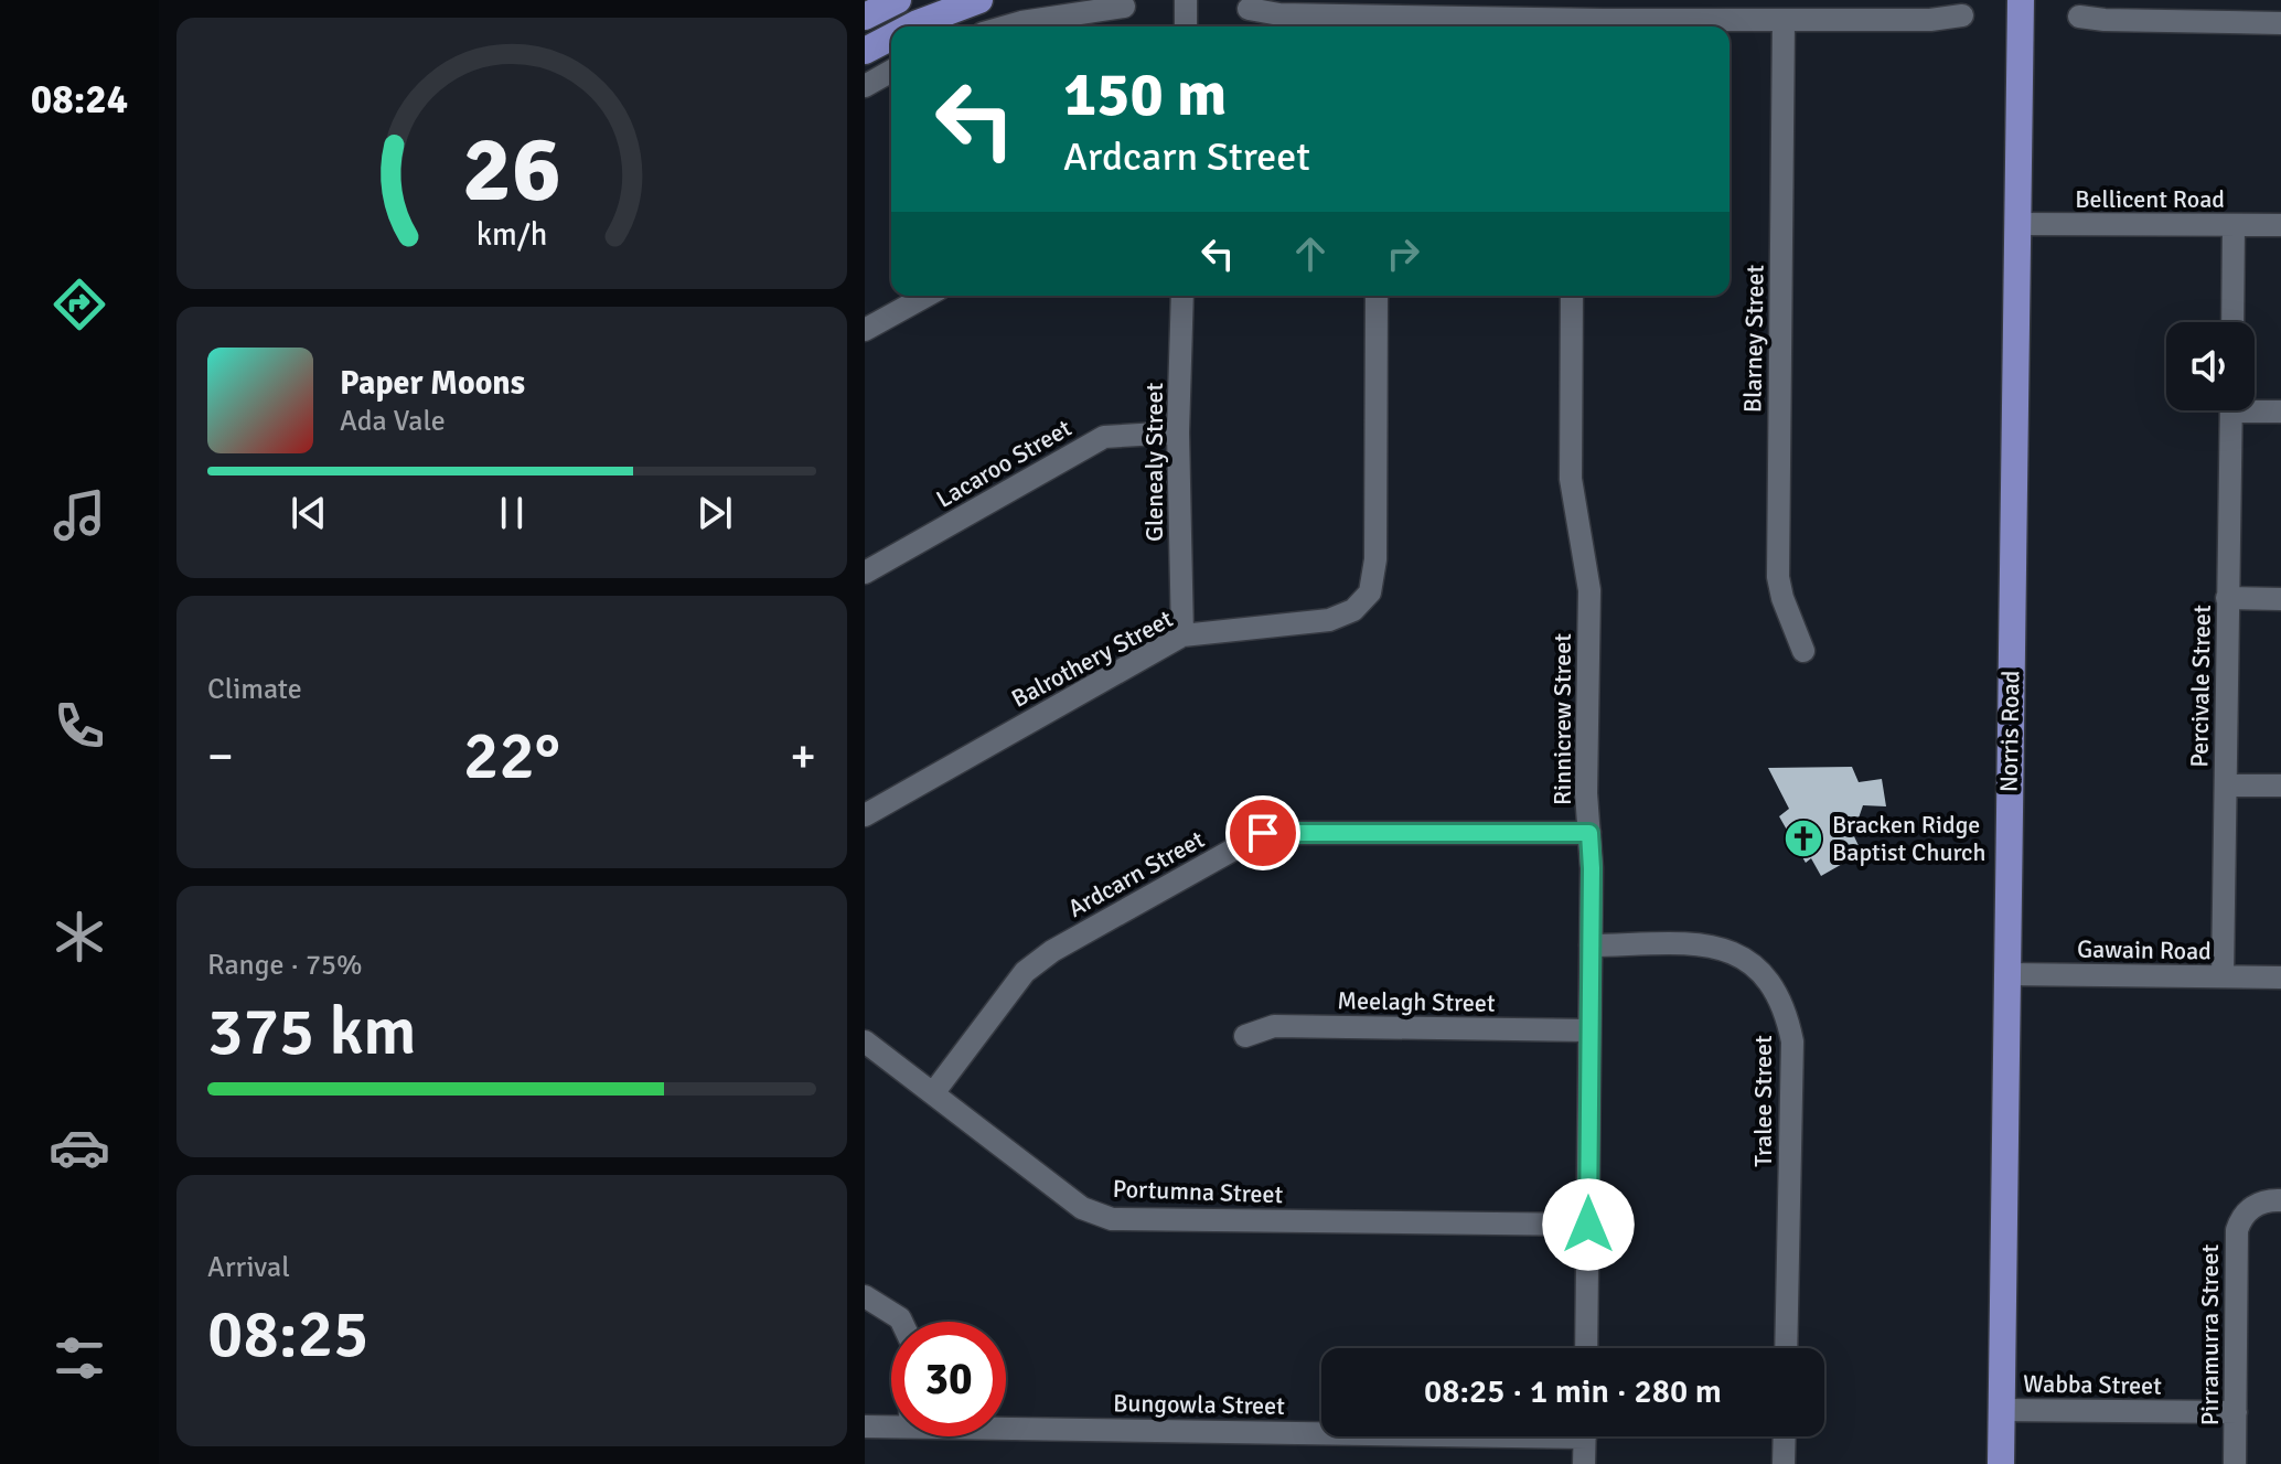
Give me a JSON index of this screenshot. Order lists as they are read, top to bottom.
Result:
{
  "streets": {
    "main road": ["Norris Road"],
    "street": [
      "Bellicent Road",
      "Blarney Street",
      "Glenealy Street",
      "Lacaroo Street",
      "Balrothery Street",
      "Percivale Street",
      "Rinnicrew Street",
      "Ardcarn Street",
      "Gawain Road",
      "Meelagh Street",
      "Tralee Street",
      "Portumna Street",
      "Pirramurra Street",
      "Wabba Street",
      "Bungowla Street"
    ]
  },
  "crossings": [
    ["Bellicent Road", "Norris Road"],
    ["Glenealy Street", "Lacaroo Street"],
    ["Glenealy Street", "Balrothery Street"],
    ["Percivale Street", "Gawain Road"],
    ["Rinnicrew Street", "Ardcarn Street"],
    ["Rinnicrew Street", "Meelagh Street"],
    ["Rinnicrew Street", "Tralee Street"],
    ["Rinnicrew Street", "Portumna Street"],
    ["Norris Road", "Gawain Road"],
    ["Norris Road", "Wabba Street"],
    ["Ardcarn Street", "Portumna Street"],
    ["Pirramurra Street", "Wabba Street"]
  ],
  "places": {
    "church": ["Bracken Ridge Baptist Church"]
  },
  "page": {
    "tabs": "08:24",
    "turn": ["150 m", "Ardcarn Street"],
    "song": ["Paper Moons", "Ada Vale"],
    "tile": [
      "Climate",
      ["Range · 75%", "375 km"],
      ["Arrival", "08:25"]
    ],
    "heat": ["−", "22°", "+"],
    "limit": "30",
    "trip": "08:25 · 1 min · 280 m",
    "gauge": ["26", "km/h"]
  }
}
